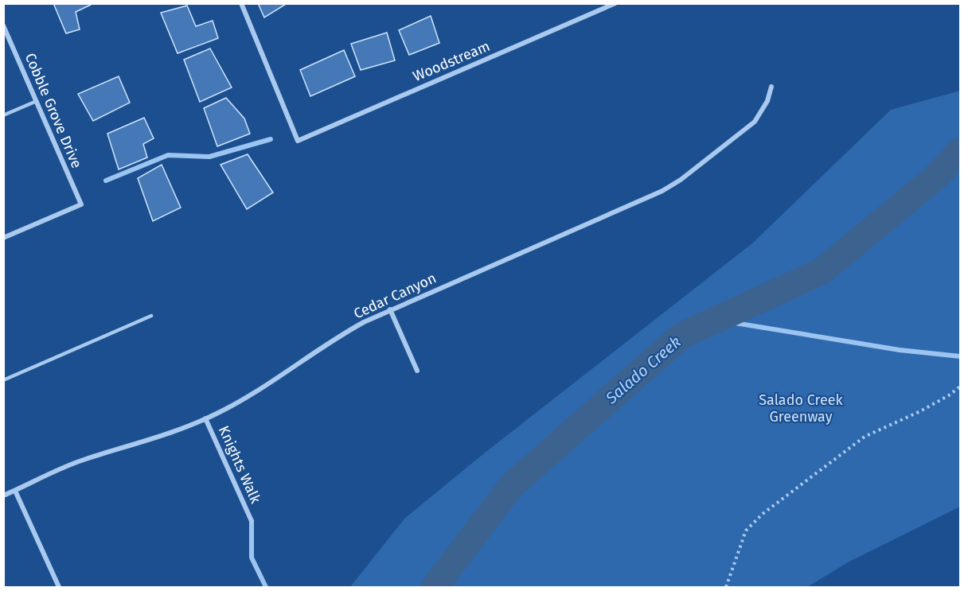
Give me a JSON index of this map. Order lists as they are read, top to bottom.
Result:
{
  "streets": {
    "street": [
      "Woodstream",
      "Cobble Grove Drive",
      "Cedar Canyon",
      "Knights Walk"
    ]
  },
  "crossings": [
    ["Cedar Canyon", "Knights Walk"]
  ],
  "water": ["Salado Creek"],
  "parks": ["Salado Creek Greenway"]
}
